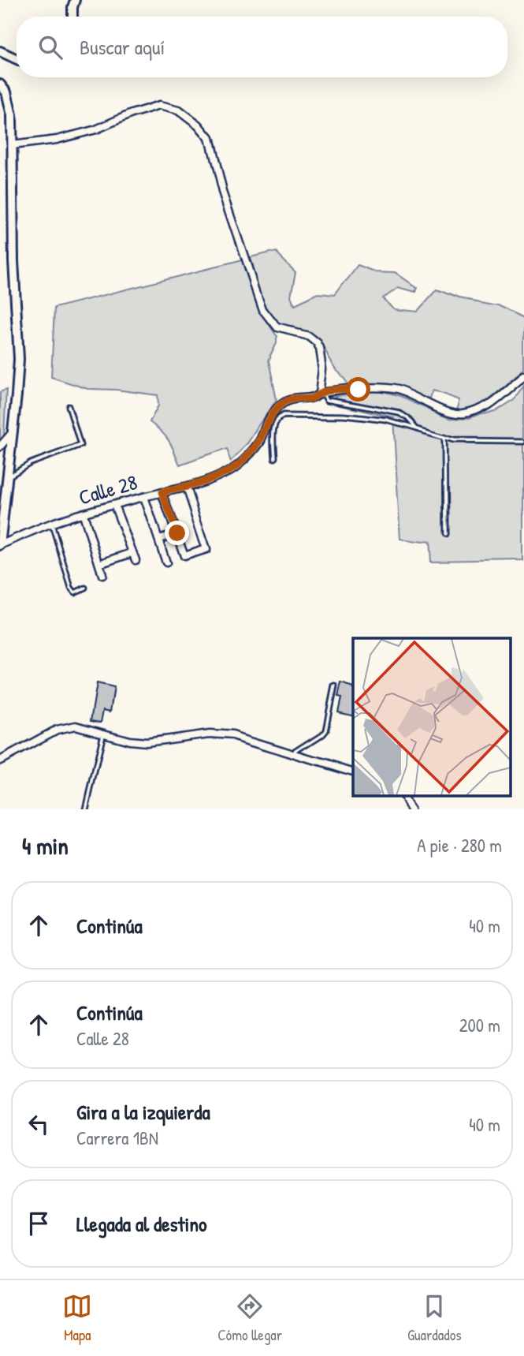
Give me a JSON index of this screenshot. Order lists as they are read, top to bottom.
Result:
{
  "streets": {
    "street": ["Calle 28"]
  },
  "page": {
    "search": "Buscar aquí",
    "heading": ["4 min", "A pie · 280 m"],
    "list": [
      ["Continúa", "40 m"],
      ["Continúa", "Calle 28", "200 m"],
      ["Gira a la izquierda", "Carrera 1BN", "40 m"],
      "Llegada al destino"
    ],
    "nav": ["Mapa", "Cómo llegar", "Guardados"]
  }
}
